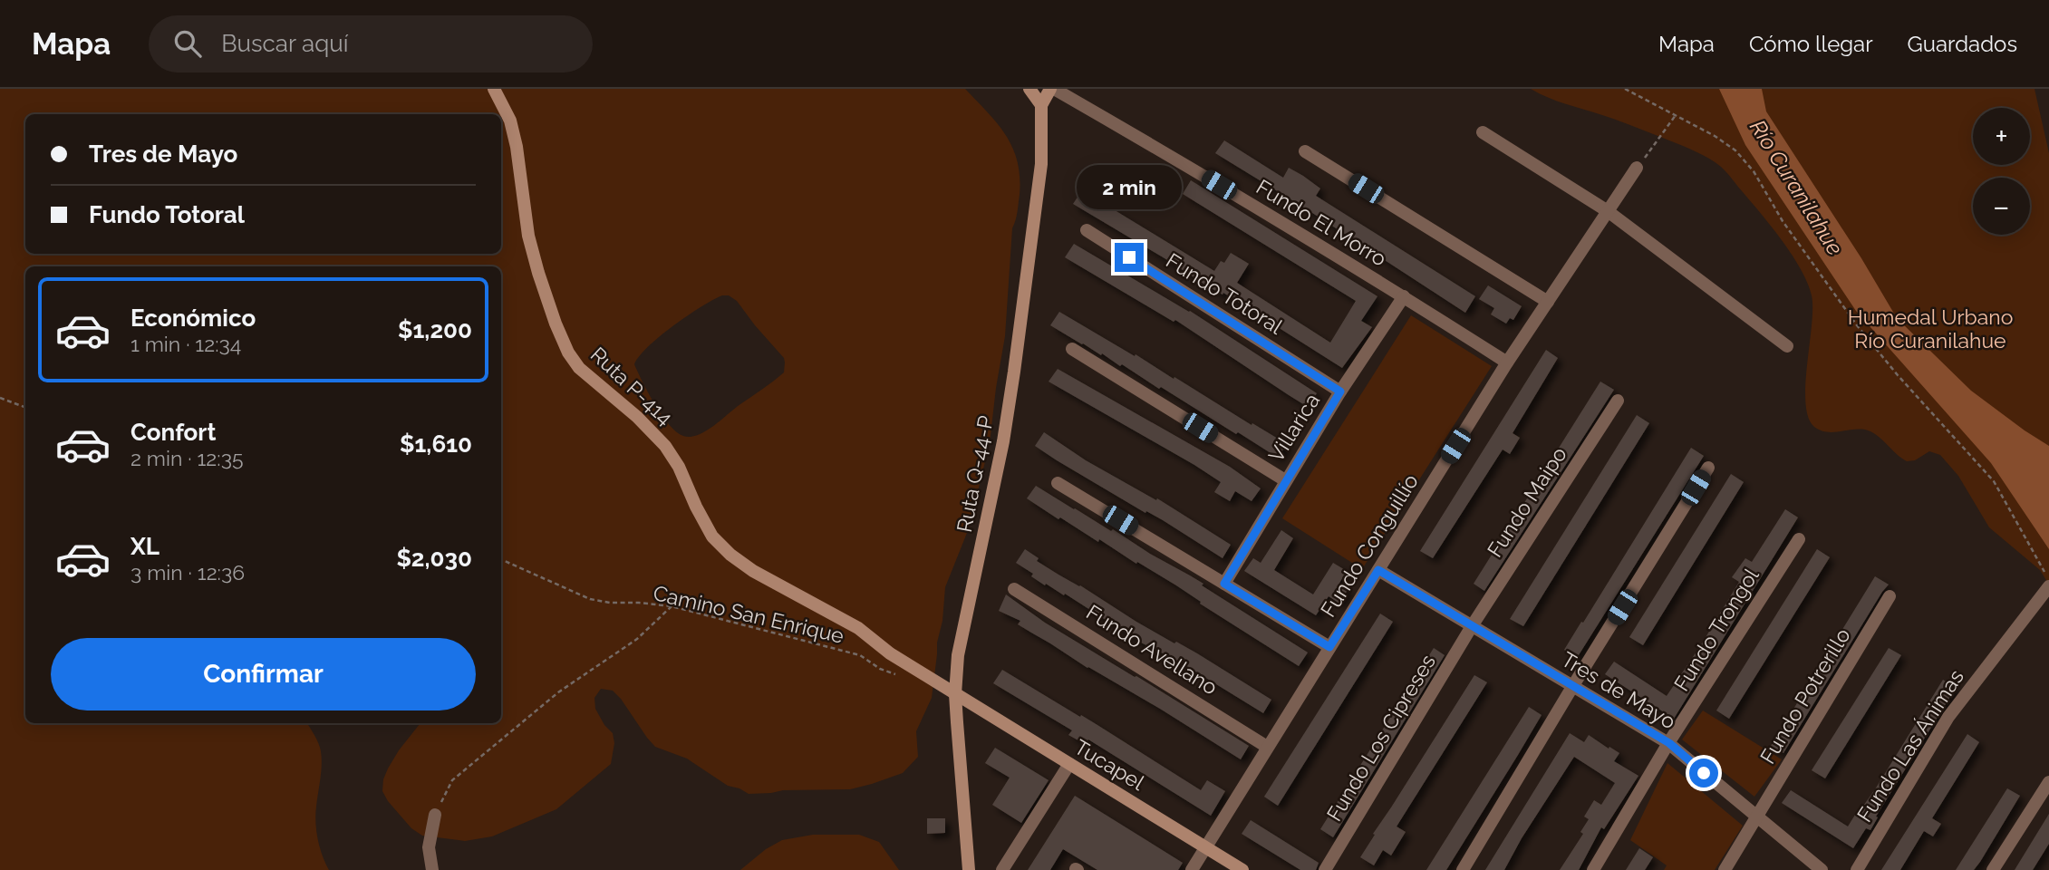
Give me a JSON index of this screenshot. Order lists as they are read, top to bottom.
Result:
{
  "streets": {
    "street": [
      "Fundo El Morro",
      "Fundo Totoral",
      "Ruta P-414",
      "Villarica",
      "Ruta Q-44-P",
      "Fundo Maipo",
      "Fundo Conguillío",
      "Fundo Trongol",
      "Fundo Avellano",
      "Tres de Mayo",
      "Fundo Potrerillo",
      "Fundo Los Cipreses",
      "Fundo Las Ánimas",
      "Tucapel"
    ],
    "path": ["Camino San Enrique"]
  },
  "crossings": [
    ["Fundo El Morro", "Villarica"],
    ["Fundo Totoral", "Villarica"],
    ["Ruta P-414", "Ruta Q-44-P"],
    ["Ruta P-414", "Tucapel"],
    ["Ruta Q-44-P", "Tucapel"],
    ["Fundo Maipo", "Tres de Mayo"],
    ["Fundo Maipo", "Fundo Los Cipreses"],
    ["Fundo Conguillío", "Fundo Avellano"],
    ["Fundo Conguillío", "Tres de Mayo"],
    ["Fundo Conguillío", "Tucapel"],
    ["Fundo Trongol", "Tres de Mayo"],
    ["Tres de Mayo", "Fundo Potrerillo"],
    ["Tres de Mayo", "Fundo Los Cipreses"]
  ],
  "water": ["Río Curanilahue"],
  "parks": ["Humedal Urbano Río Curanilahue"],
  "page": {
    "header": "Mapa",
    "search": "Buscar aquí",
    "nav": ["Mapa", "Cómo llegar", "Guardados"],
    "map_buttons": ["+", "−"],
    "banner": ["Tres de Mayo", "Fundo Totoral"],
    "bubble": "2 min",
    "list": [
      {
        "name": "Económico",
        "note": "1 min · 12:34",
        "value": "$1,200"
      },
      {
        "name": "Confort",
        "note": "2 min · 12:35",
        "value": "$1,610"
      },
      {
        "name": "XL",
        "note": "3 min · 12:36",
        "value": "$2,030"
      }
    ],
    "buttons": "Confirmar"
  }
}
